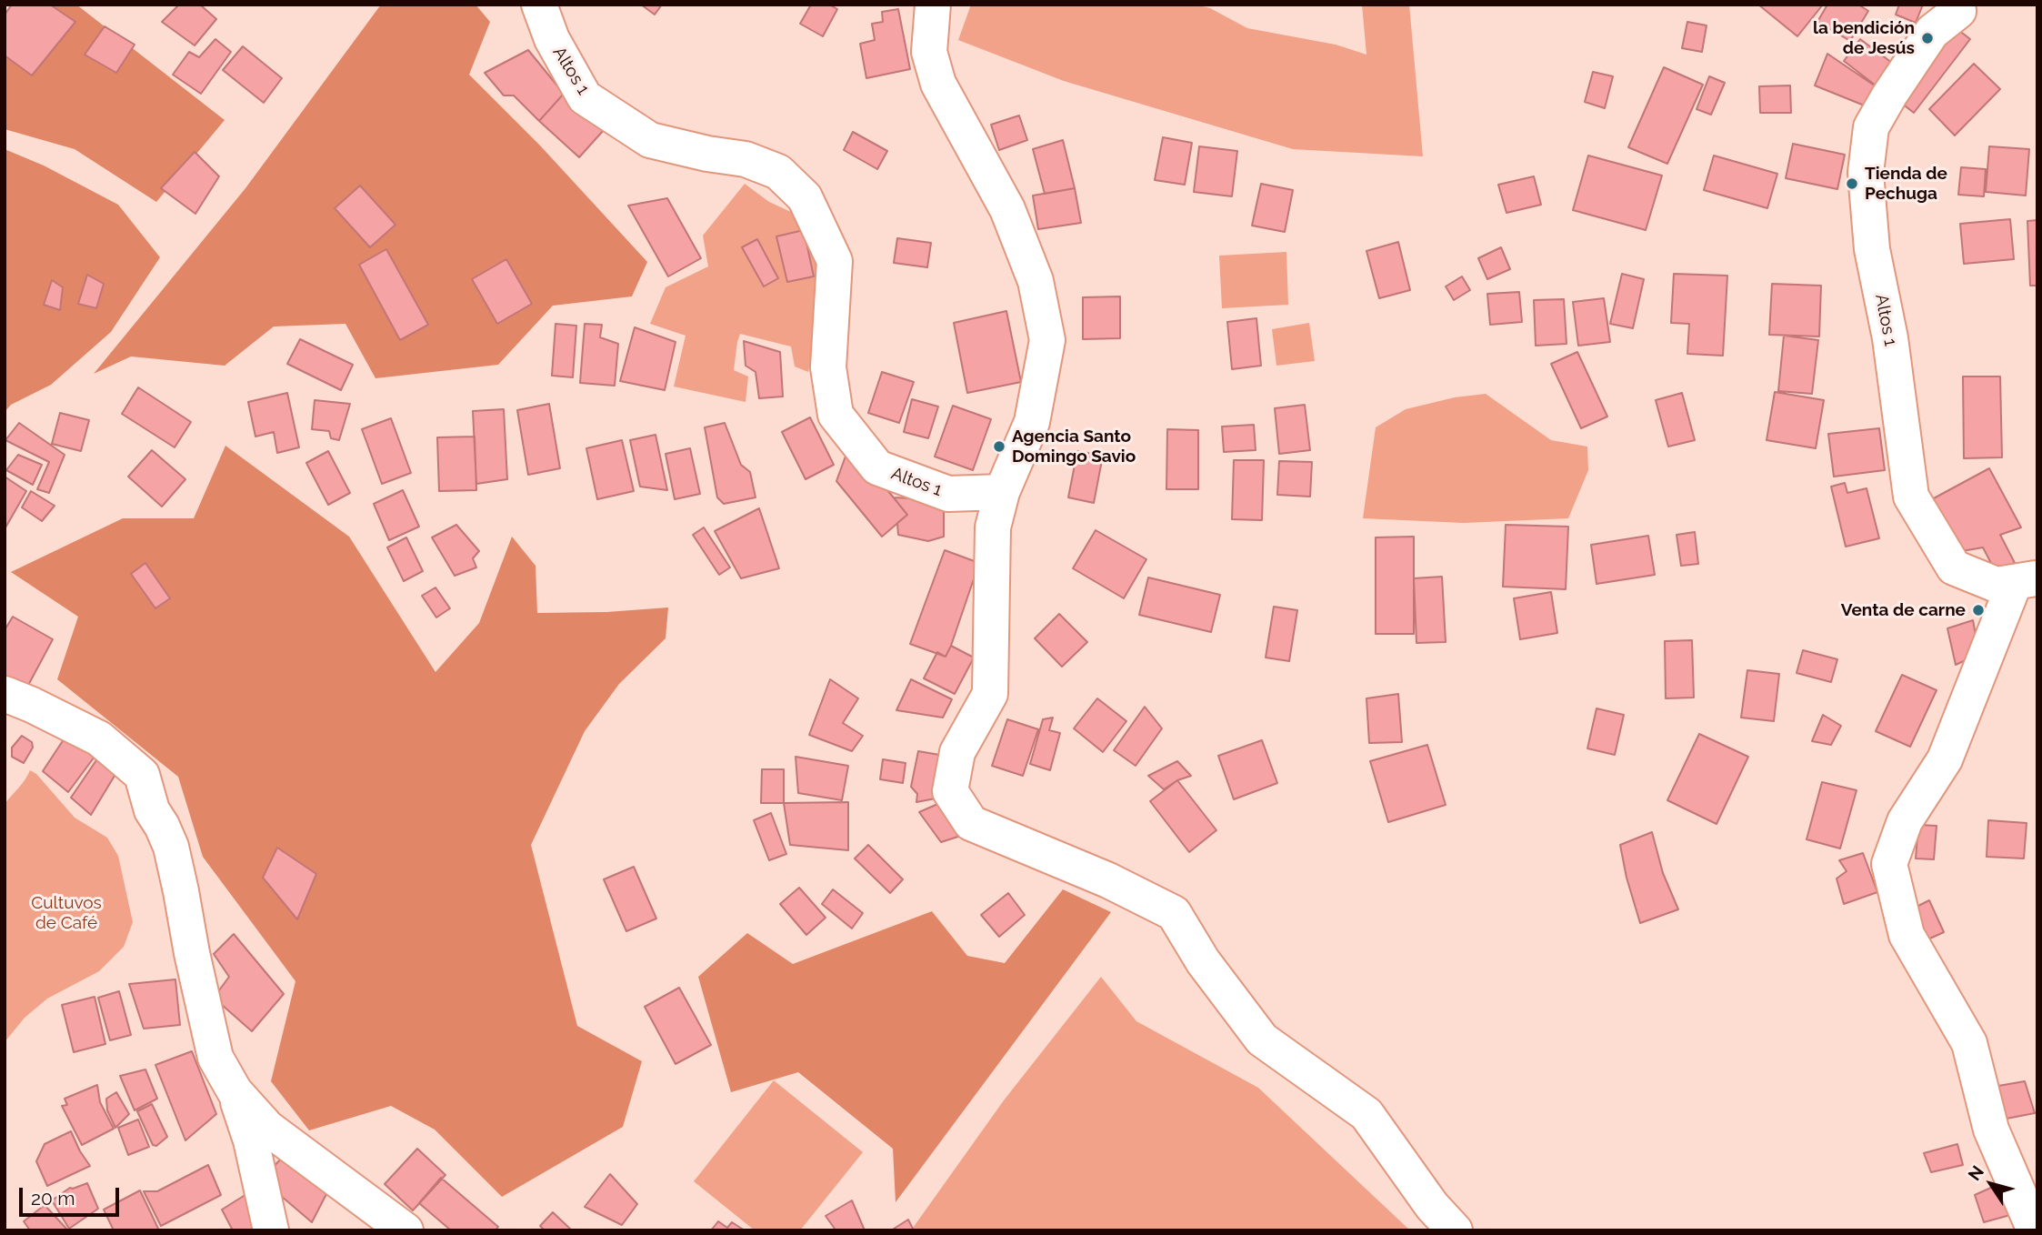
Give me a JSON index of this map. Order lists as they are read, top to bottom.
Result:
{
  "streets": {
    "street": ["Altos 1"]
  },
  "parks": ["Cultuvos de Café"],
  "places": [
    "la bendición de Jesús",
    "Tienda de Pechuga",
    "Agencia Santo Domingo Savio",
    "Venta de carne"
  ],
  "scale_bar": "20 m",
  "north": "top left"
}
